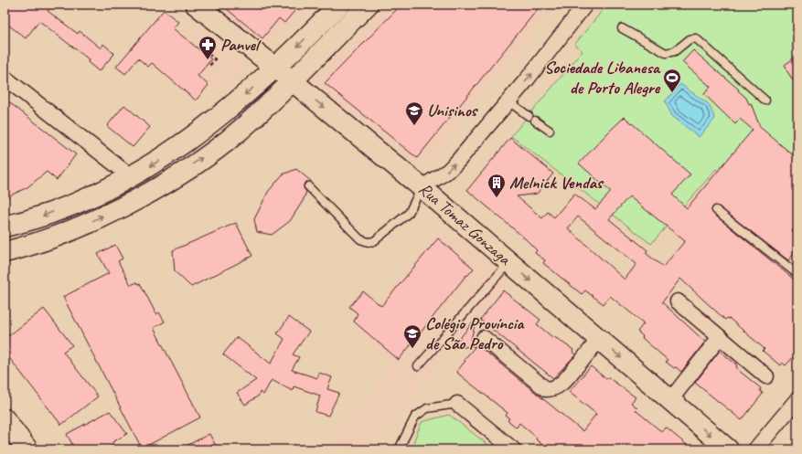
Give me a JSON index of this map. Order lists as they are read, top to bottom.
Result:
{
  "streets": {
    "main road": ["Rua Tomaz Gonzaga"]
  },
  "one_way": ["Rua Tomaz Gonzaga"],
  "places": {
    "pharmacy": ["Panvel"],
    "sports": ["Sociedade Libanesa de Porto Alegre"],
    "school or university": ["Unisinos", "Colégio Província de São Pedro"],
    "building": ["Melnick Vendas"]
  }
}
